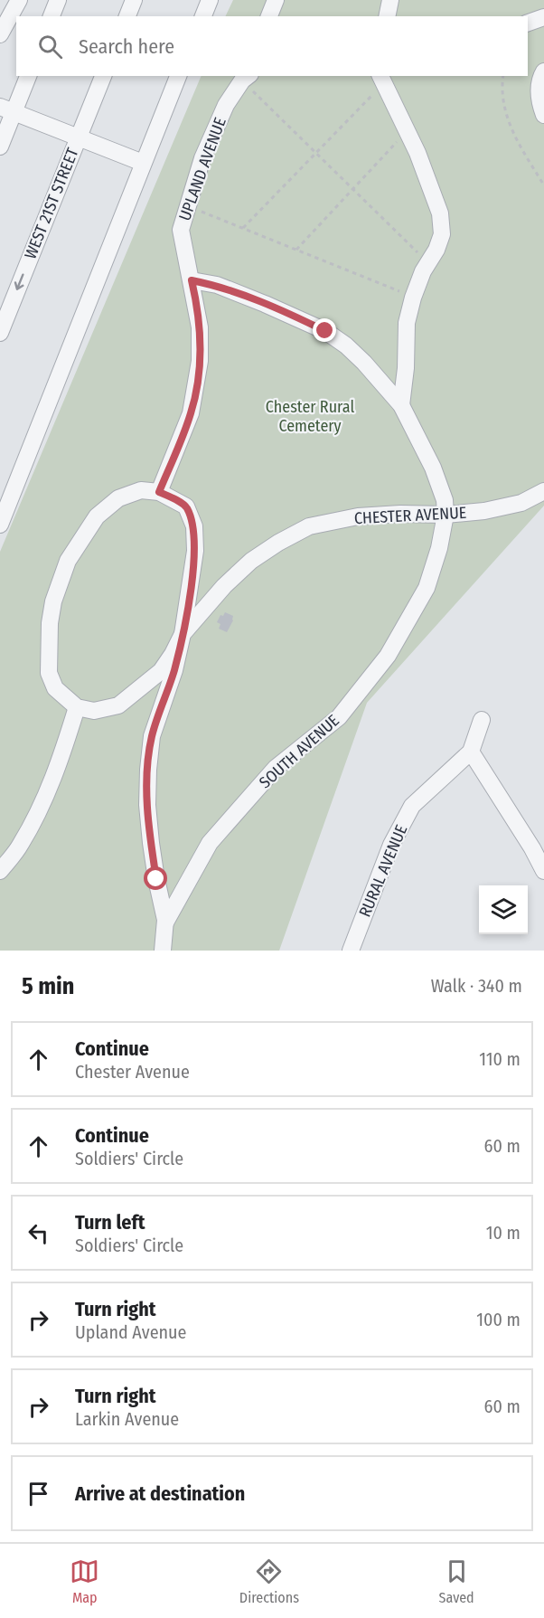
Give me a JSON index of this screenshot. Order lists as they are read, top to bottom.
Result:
{
  "streets": {
    "street": [
      "UPLAND AVENUE",
      "WEST 21ST STREET",
      "CHESTER AVENUE",
      "SOUTH AVENUE",
      "RURAL AVENUE"
    ]
  },
  "crossings": [
    ["UPLAND AVENUE", "CHESTER AVENUE"],
    ["CHESTER AVENUE", "SOUTH AVENUE"]
  ],
  "parks": ["Chester Rural Cemetery"],
  "page": {
    "search": "Search here",
    "heading": ["5 min", "Walk · 340 m"],
    "list": [
      ["Continue", "Chester Avenue", "110 m"],
      ["Continue", "Soldiers' Circle", "60 m"],
      ["Turn left", "Soldiers' Circle", "10 m"],
      ["Turn right", "Upland Avenue", "100 m"],
      ["Turn right", "Larkin Avenue", "60 m"],
      "Arrive at destination"
    ],
    "nav": ["Map", "Directions", "Saved"]
  }
}
